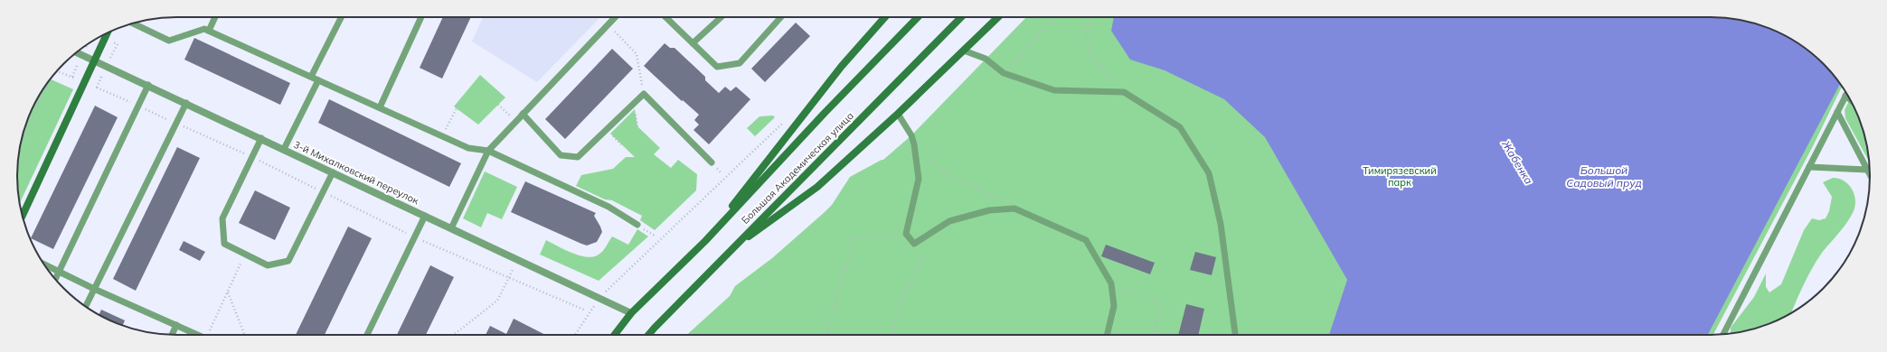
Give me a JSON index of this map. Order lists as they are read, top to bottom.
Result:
{
  "streets": {
    "main road": ["Большая Академическая улица"],
    "street": ["3-й Михалковский переулок"]
  },
  "crossings": [
    ["Большая Академическая улица", "3-й Михалковский переулок"]
  ],
  "water": ["Жабенка", "Большой Садовый пруд"],
  "parks": ["Тимирязевский парк"]
}
